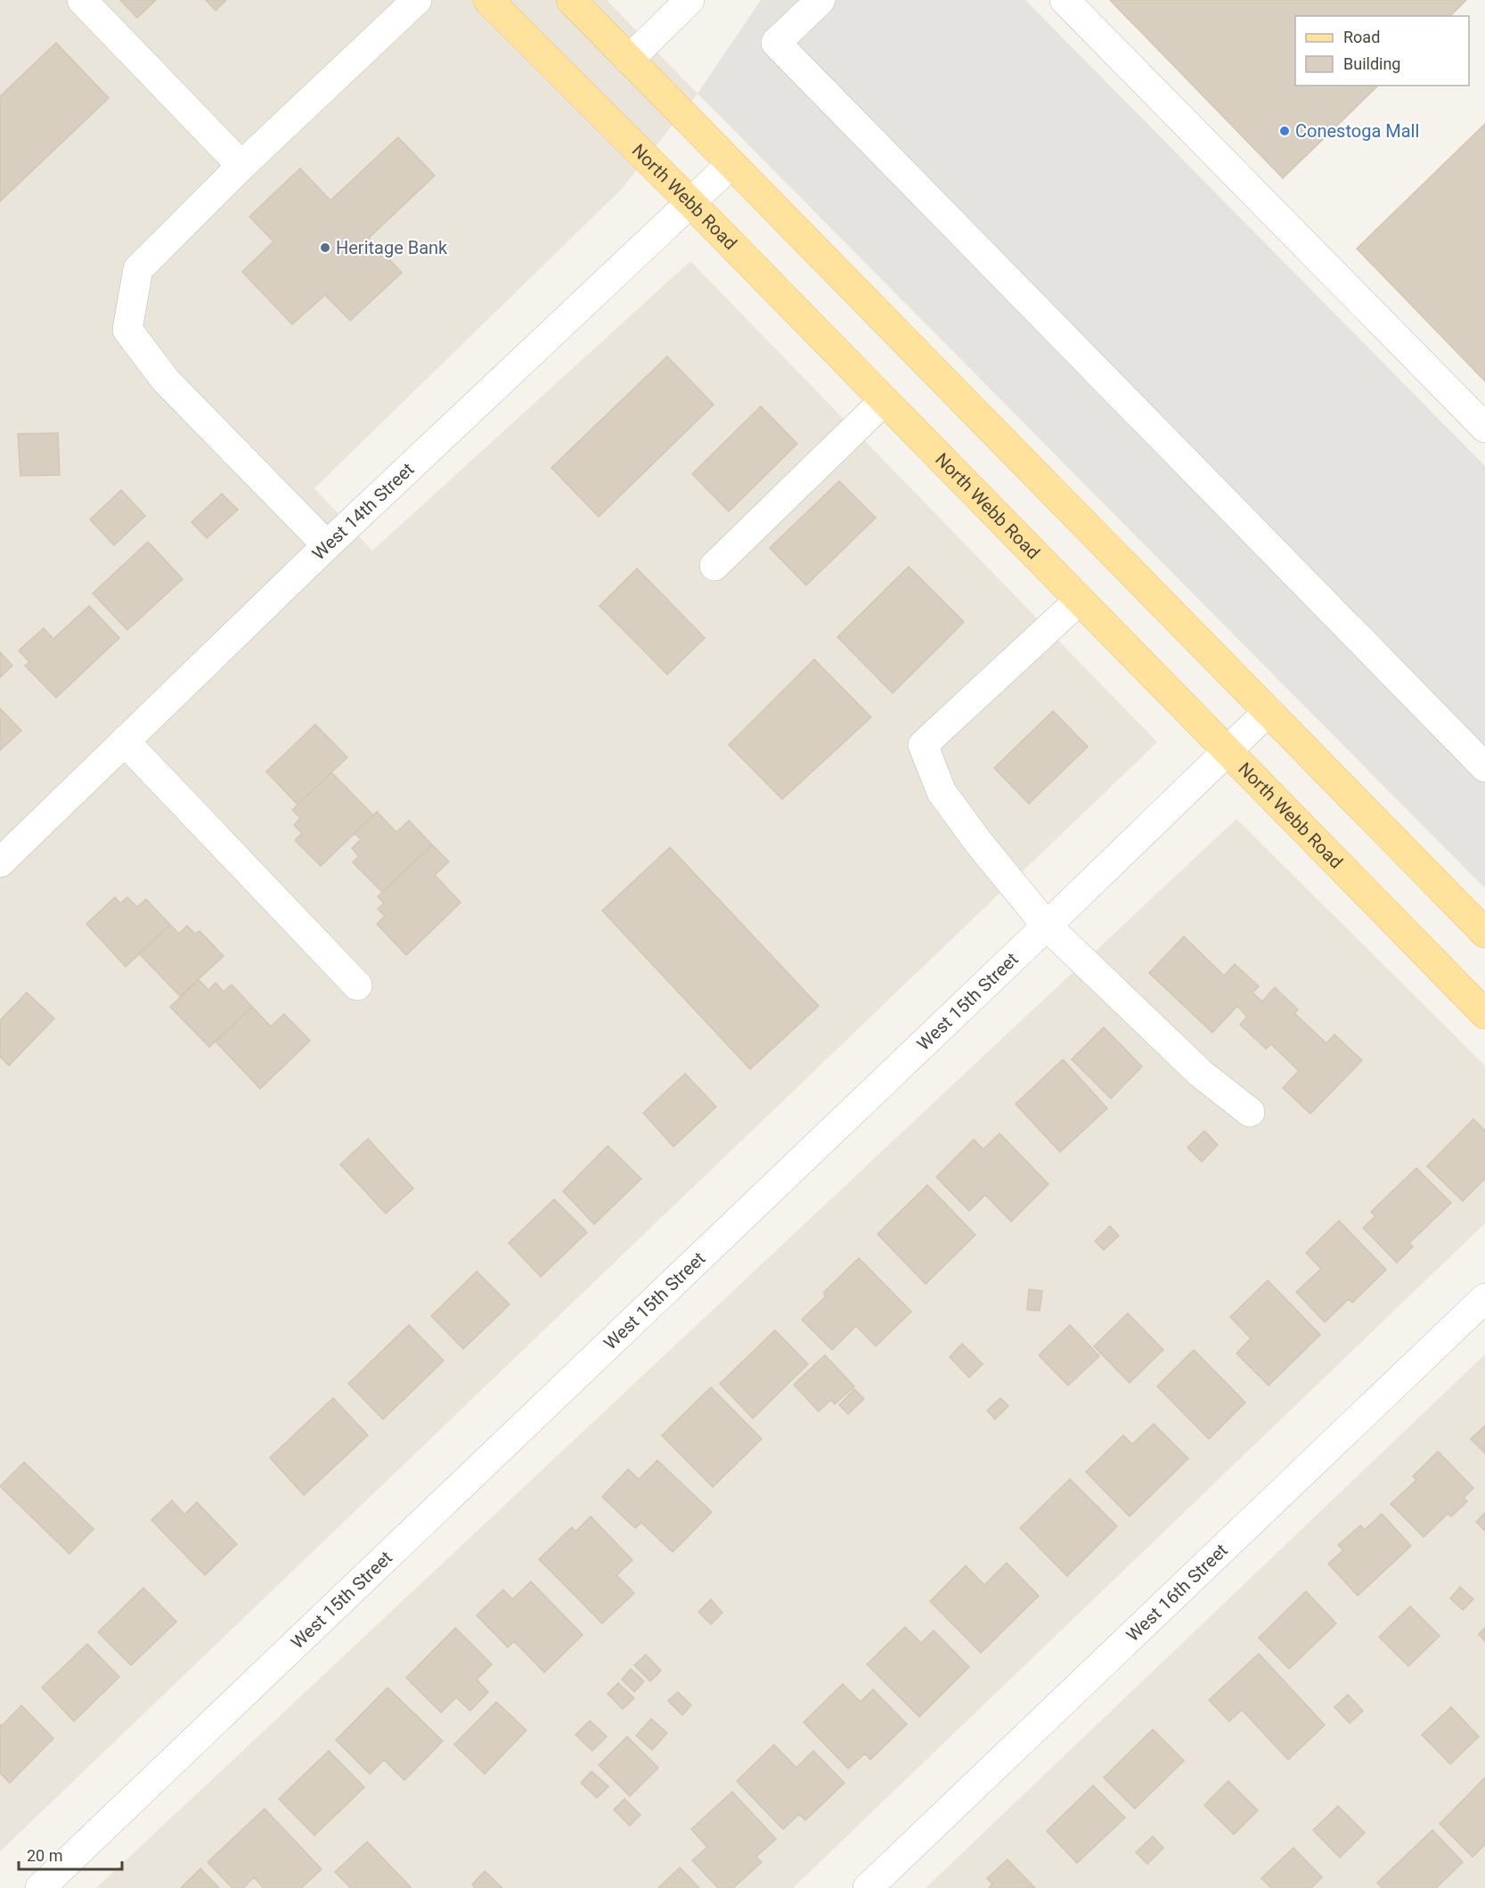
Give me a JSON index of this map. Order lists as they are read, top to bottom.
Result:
{
  "streets": {
    "main road": ["North Webb Road"],
    "street": ["West 14th Street", "West 15th Street", "West 16th Street"]
  },
  "crossings": [
    ["North Webb Road", "West 14th Street"],
    ["North Webb Road", "West 15th Street"]
  ],
  "places": ["Conestoga Mall", "Heritage Bank"],
  "legend": ["Road", "Building"],
  "scale_bar": "20 m"
}
